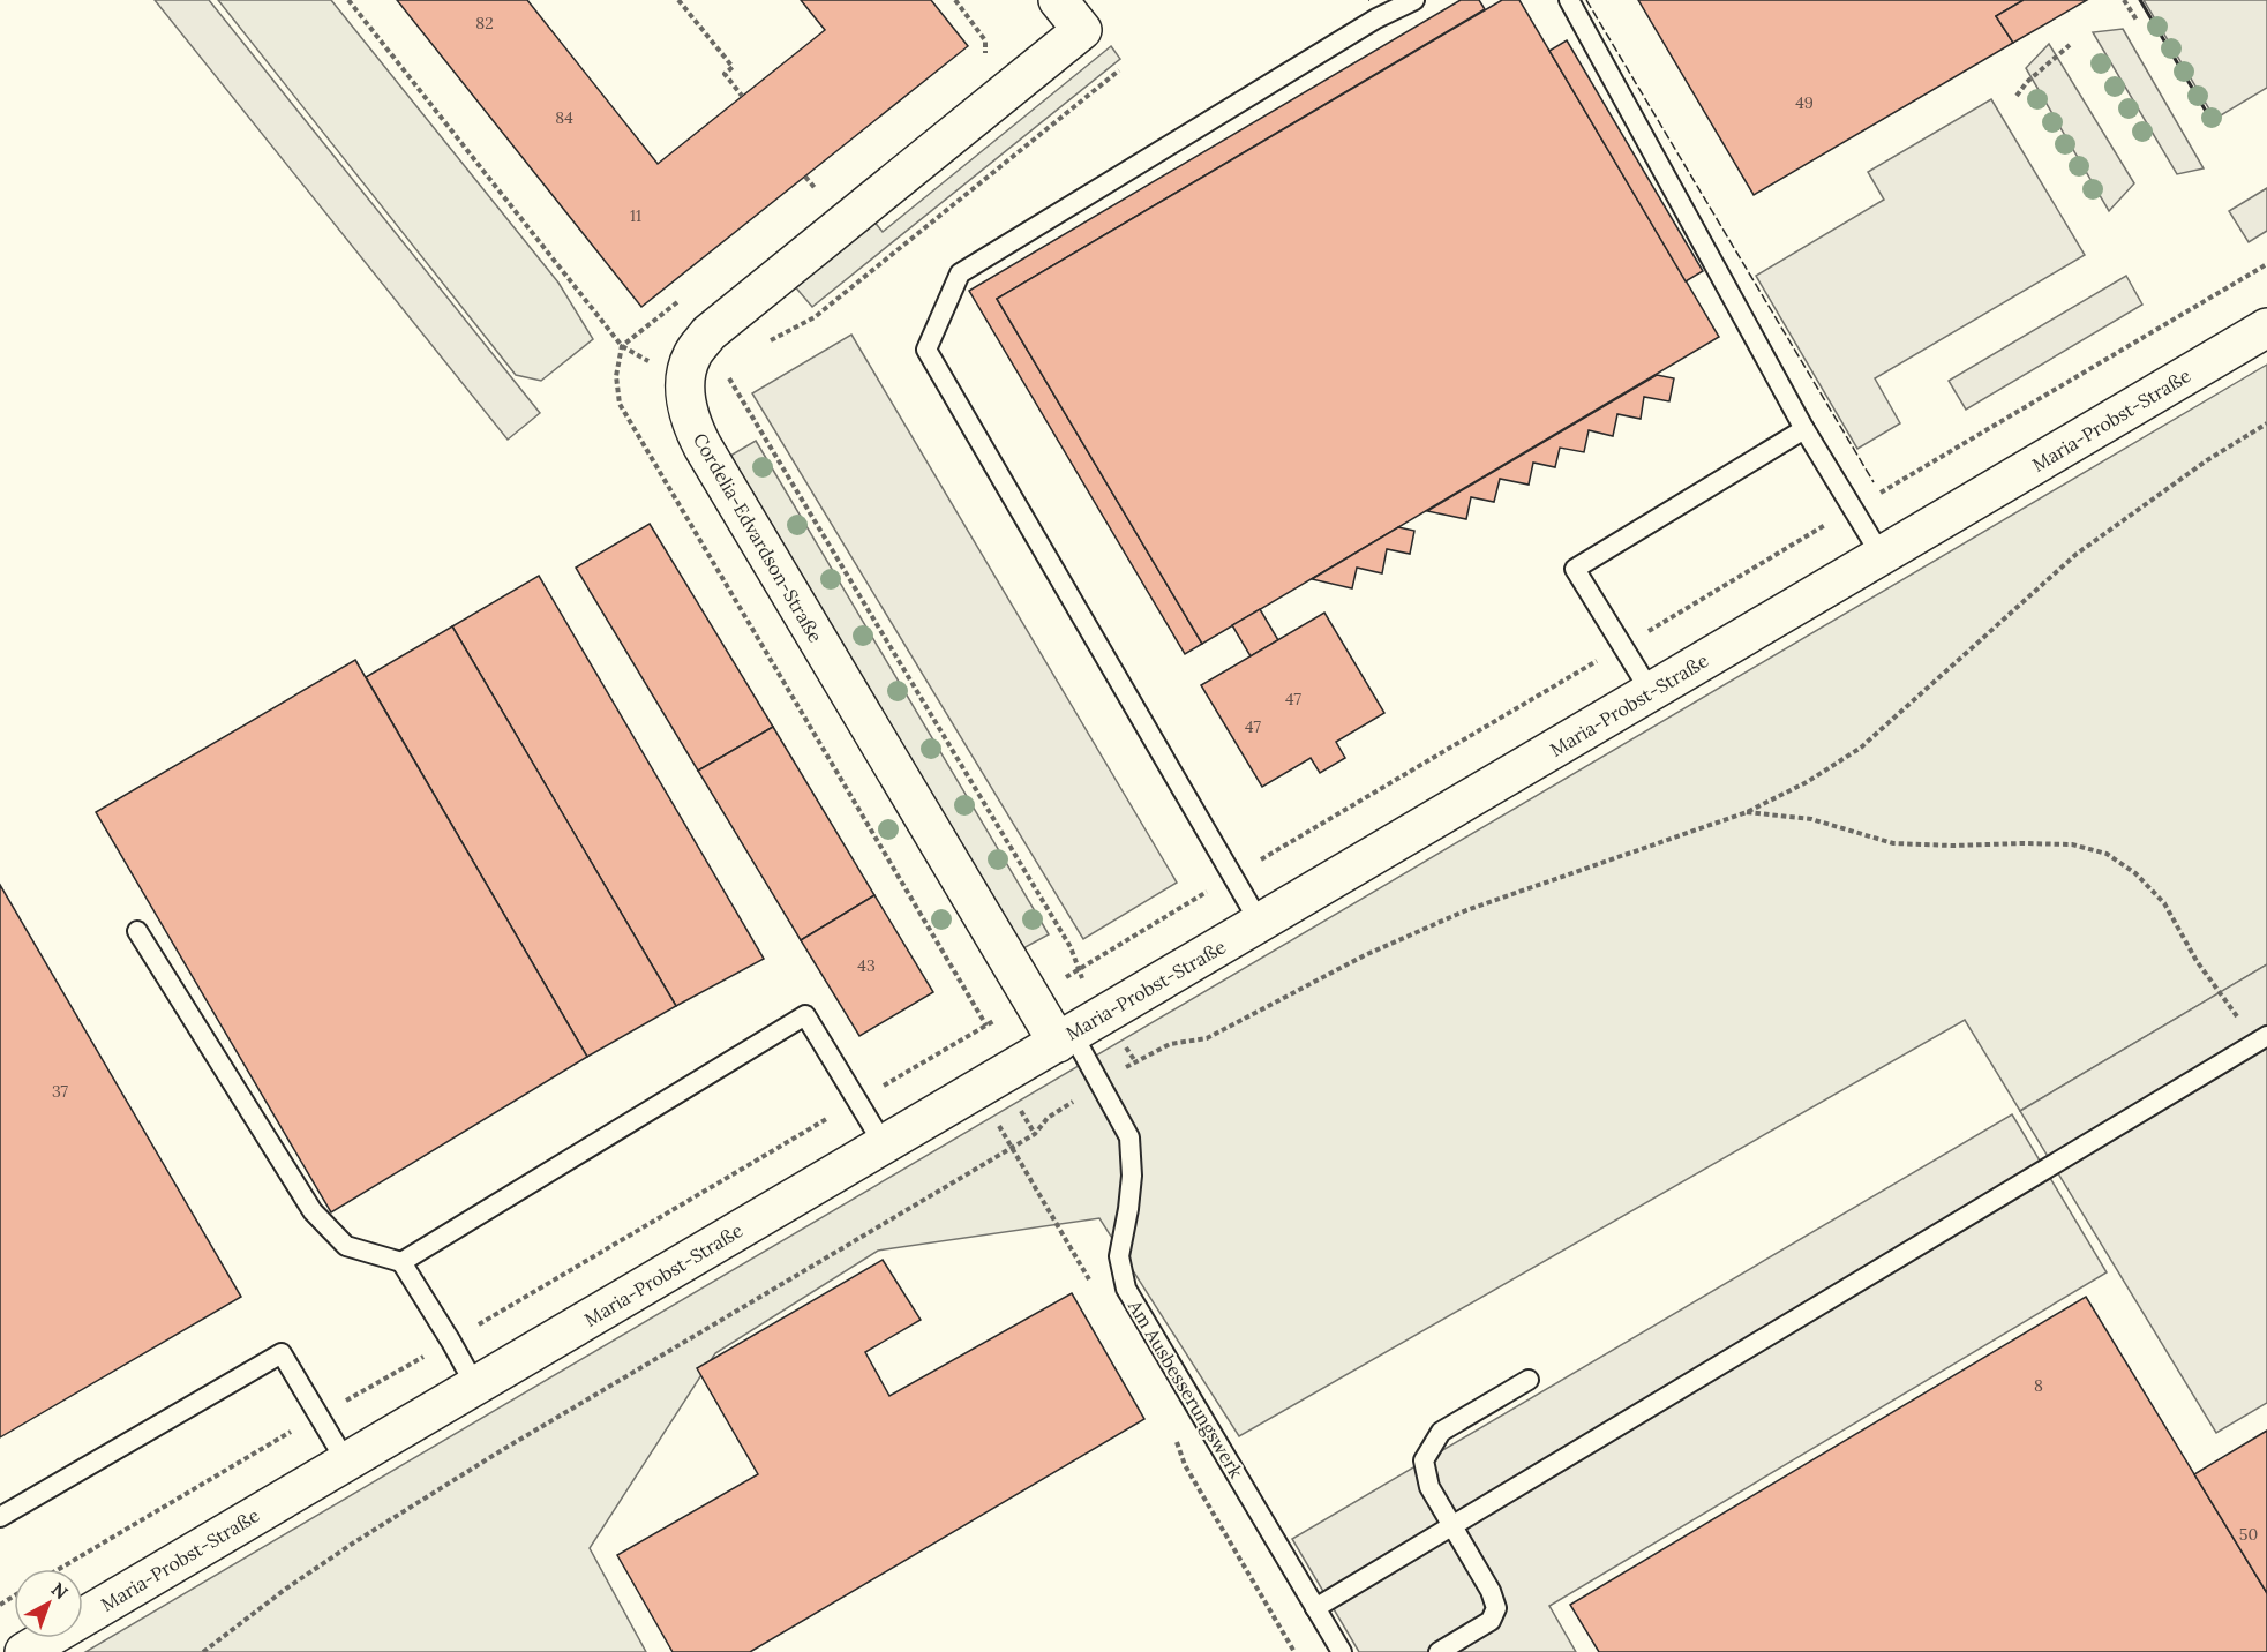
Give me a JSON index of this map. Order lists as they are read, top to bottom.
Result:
{
  "streets": {
    "street": ["Maria-Probst-Straße", "Cordelia-Edvardson-Straße"],
    "lane": ["Am Ausbesserungswerk"]
  },
  "crossings": [
    ["Maria-Probst-Straße", "Cordelia-Edvardson-Straße"],
    ["Maria-Probst-Straße", "Am Ausbesserungswerk"],
    ["Cordelia-Edvardson-Straße", "Am Ausbesserungswerk"]
  ],
  "house_numbers": [
    "82",
    "49",
    "84",
    "11",
    "47",
    "47",
    "43",
    "37",
    "8",
    "50"
  ],
  "north": "top right"
}
